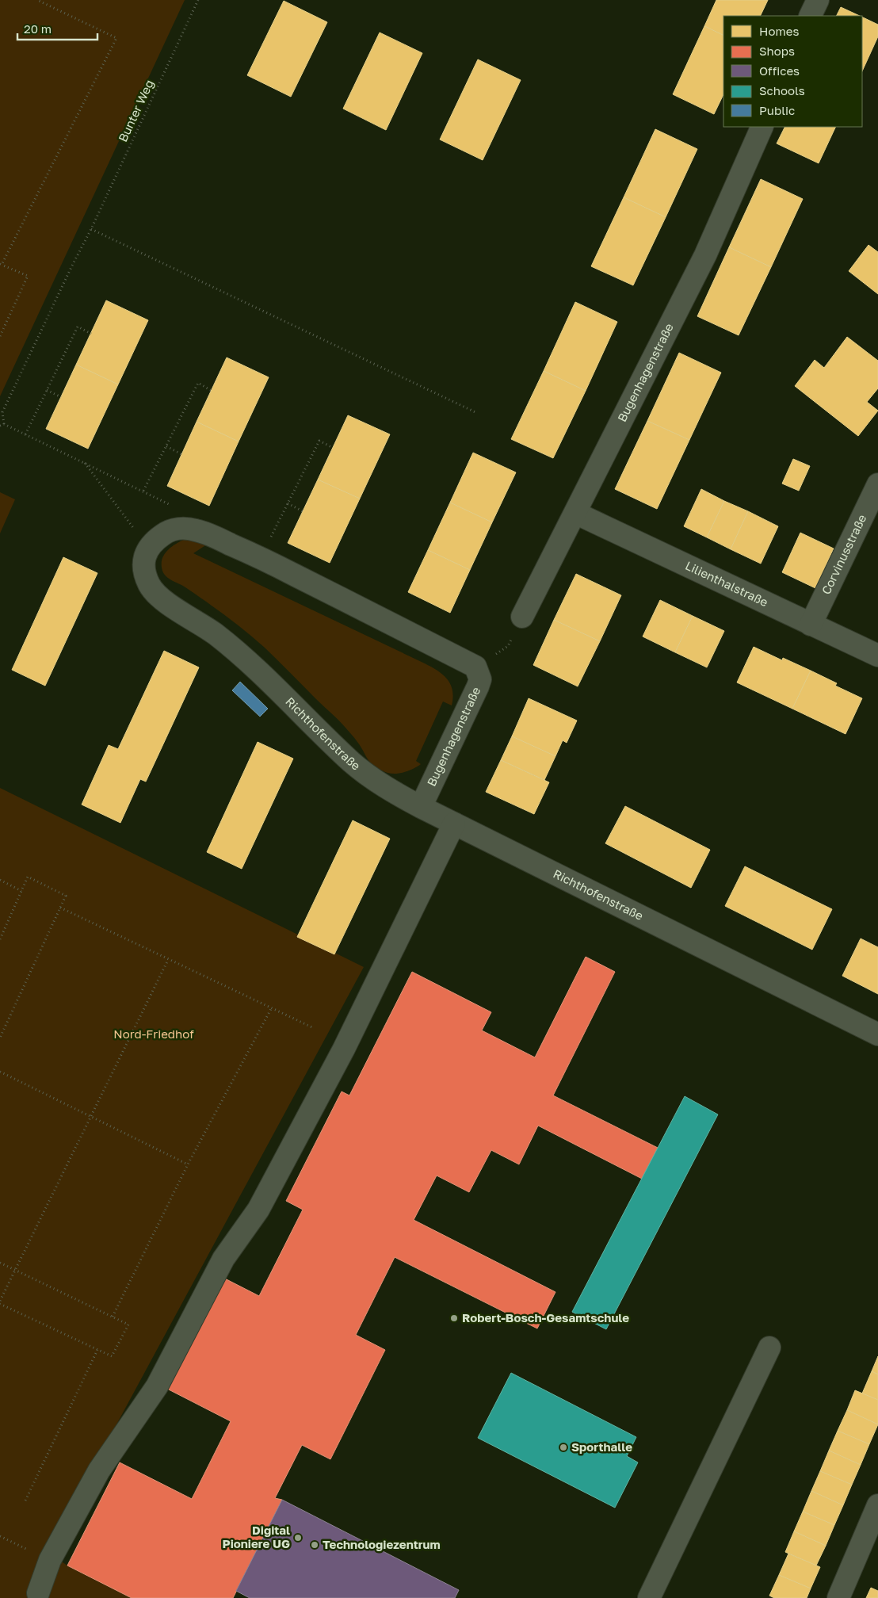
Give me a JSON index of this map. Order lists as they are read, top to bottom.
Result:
{
  "streets": {
    "street": [
      "Bugenhagenstraße",
      "Corvinusstraße",
      "Lilienthalstraße",
      "Richthofenstraße"
    ],
    "path": ["Bunter Weg"]
  },
  "crossings": [
    ["Bugenhagenstraße", "Lilienthalstraße"],
    ["Bugenhagenstraße", "Richthofenstraße"],
    ["Corvinusstraße", "Lilienthalstraße"]
  ],
  "parks": ["Nord-Friedhof"],
  "places": [
    "Robert-Bosch-Gesamtschule",
    "Sporthalle",
    "Digital Pioniere UG",
    "Technologiezentrum"
  ],
  "legend": [
    "Homes",
    "Shops",
    "Offices",
    "Schools",
    "Public"
  ],
  "scale_bar": "20 m"
}
